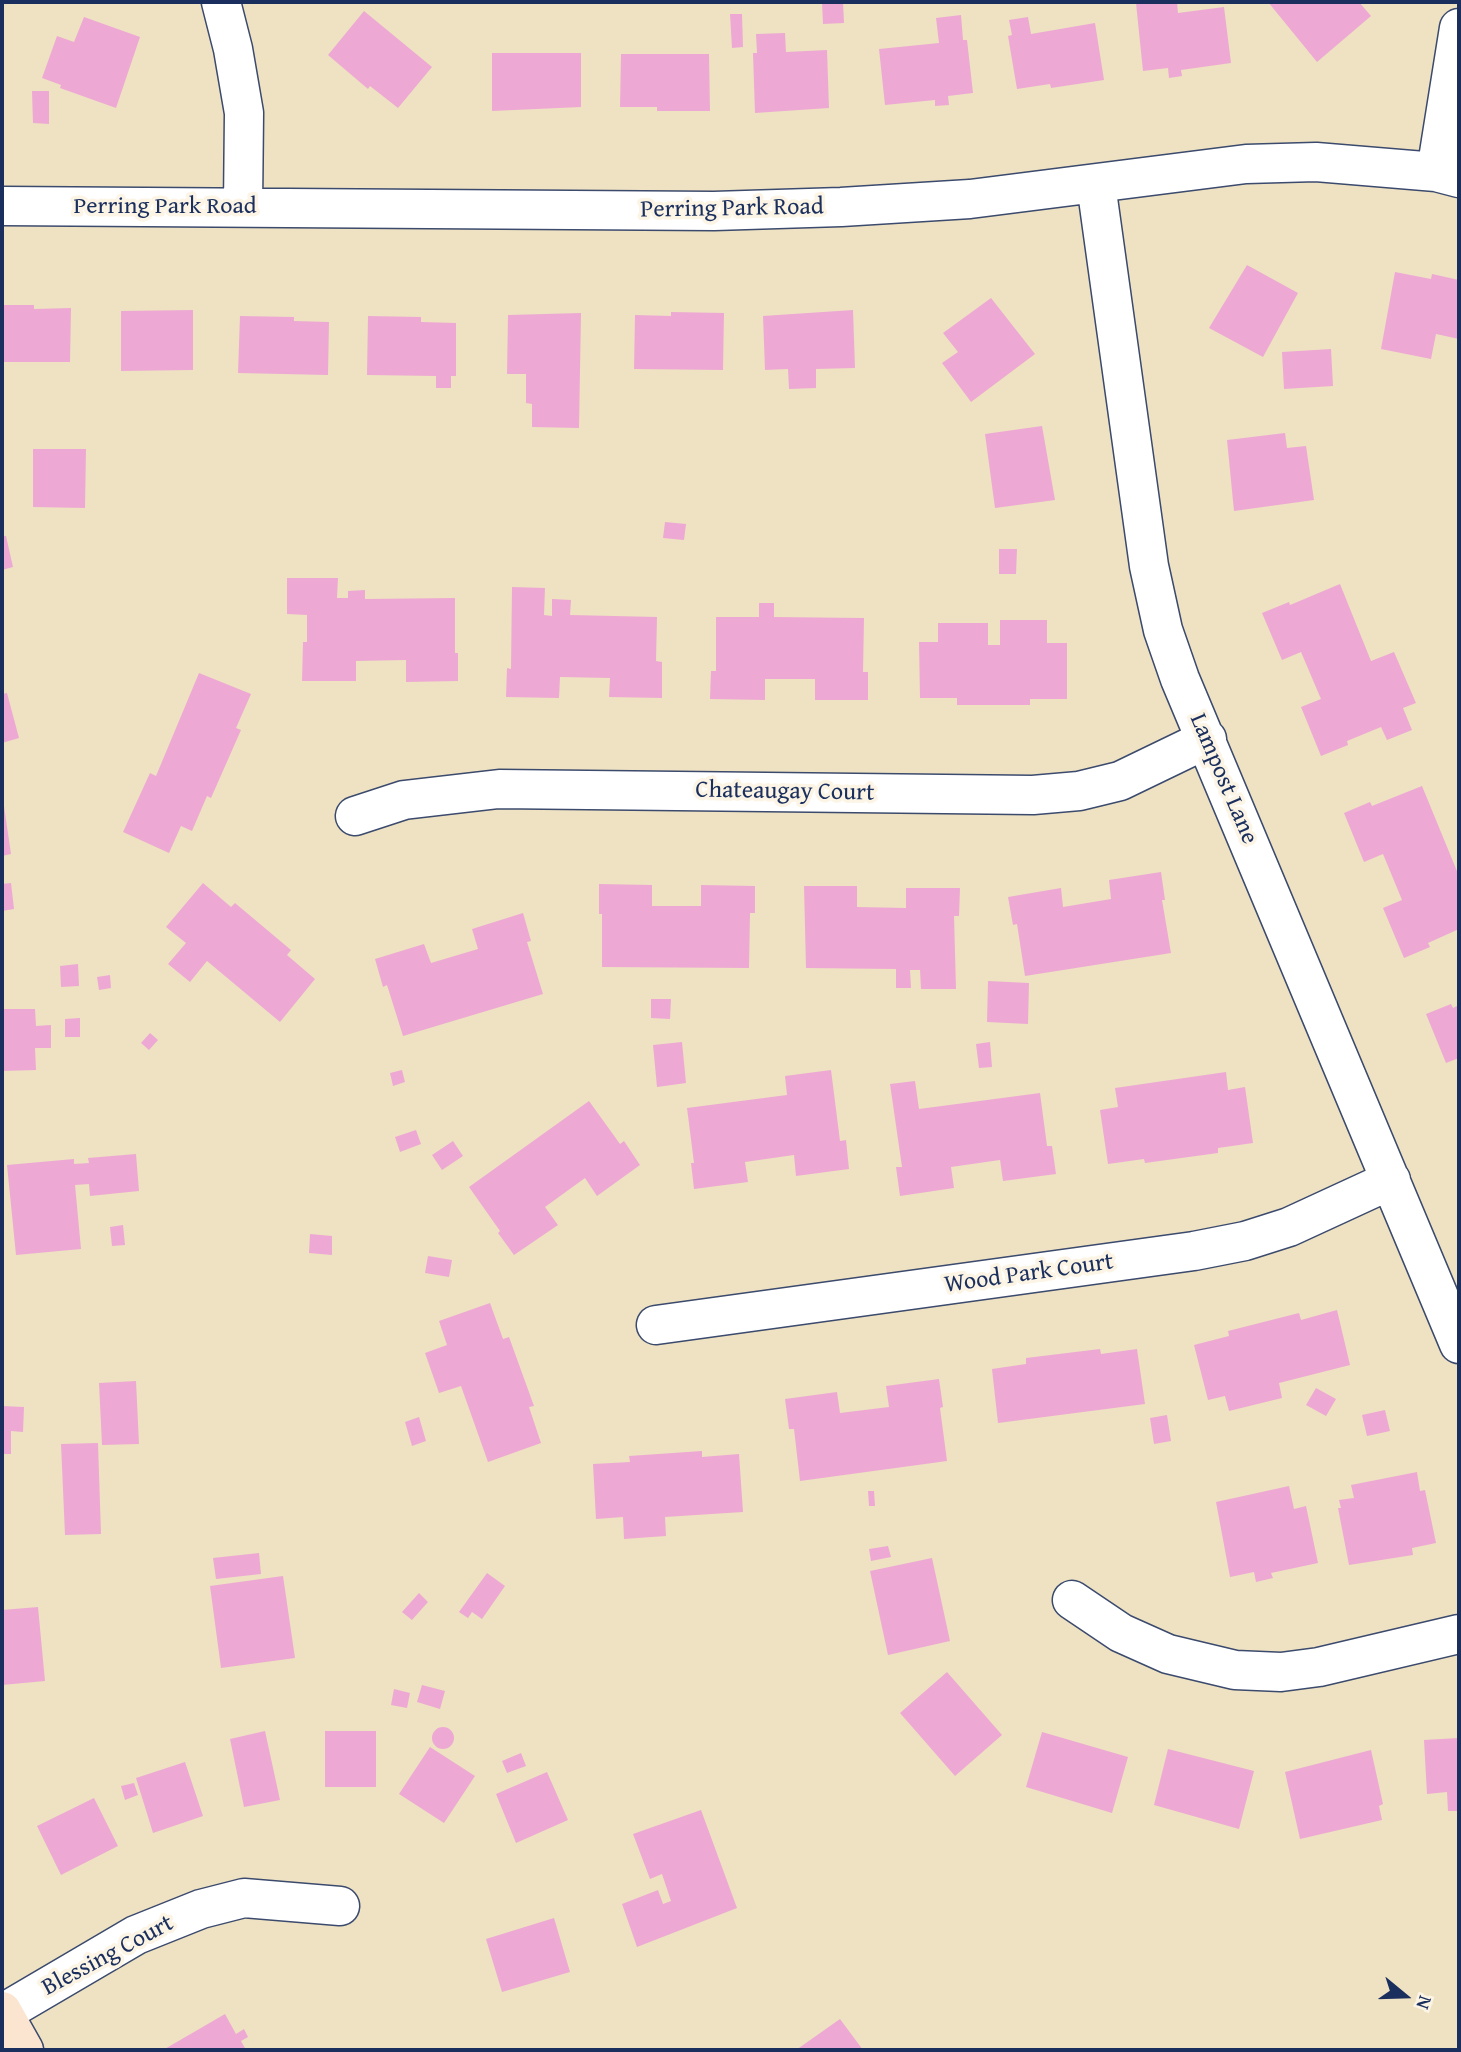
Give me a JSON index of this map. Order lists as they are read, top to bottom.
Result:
{
  "streets": {
    "street": [
      "Perring Park Road",
      "Lampost Lane",
      "Chateaugay Court",
      "Wood Park Court",
      "Blessing Court"
    ]
  },
  "crossings": [
    ["Perring Park Road", "Lampost Lane"],
    ["Lampost Lane", "Chateaugay Court"],
    ["Lampost Lane", "Wood Park Court"]
  ],
  "north": "right"
}
